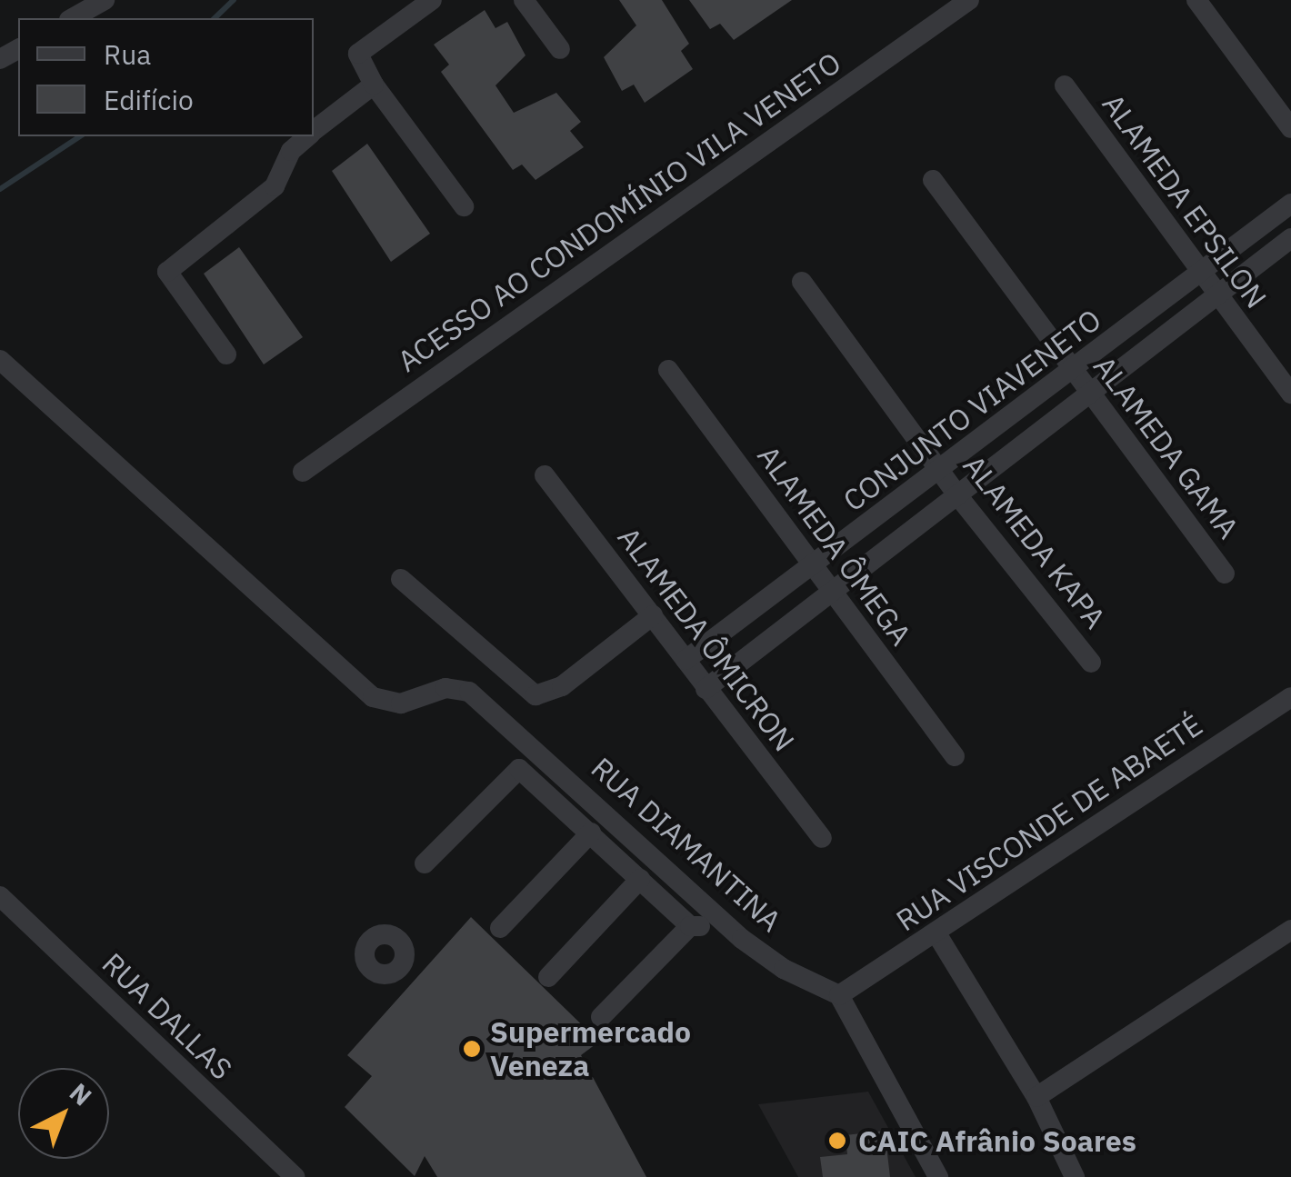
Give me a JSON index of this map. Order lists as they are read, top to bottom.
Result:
{
  "streets": {
    "street": [
      "ALAMEDA EPSILON",
      "ACESSO AO CONDOMÍNIO VILA VENETO",
      "CONJUNTO VIAVENETO",
      "ALAMEDA GAMA",
      "ALAMEDA KAPA",
      "ALAMEDA ÔMEGA",
      "ALAMEDA ÔMICRON",
      "RUA VISCONDE DE ABAETÉ",
      "RUA DIAMANTINA",
      "RUA DALLAS"
    ]
  },
  "crossings": [
    ["ALAMEDA EPSILON", "CONJUNTO VIAVENETO"],
    ["CONJUNTO VIAVENETO", "ALAMEDA GAMA"],
    ["CONJUNTO VIAVENETO", "ALAMEDA KAPA"],
    ["CONJUNTO VIAVENETO", "ALAMEDA ÔMEGA"],
    ["CONJUNTO VIAVENETO", "ALAMEDA ÔMICRON"],
    ["RUA VISCONDE DE ABAETÉ", "RUA DIAMANTINA"]
  ],
  "places": ["Supermercado Veneza", "CAIC Afrânio Soares"],
  "legend": ["Rua", "Edifício"],
  "north": "top right"
}
